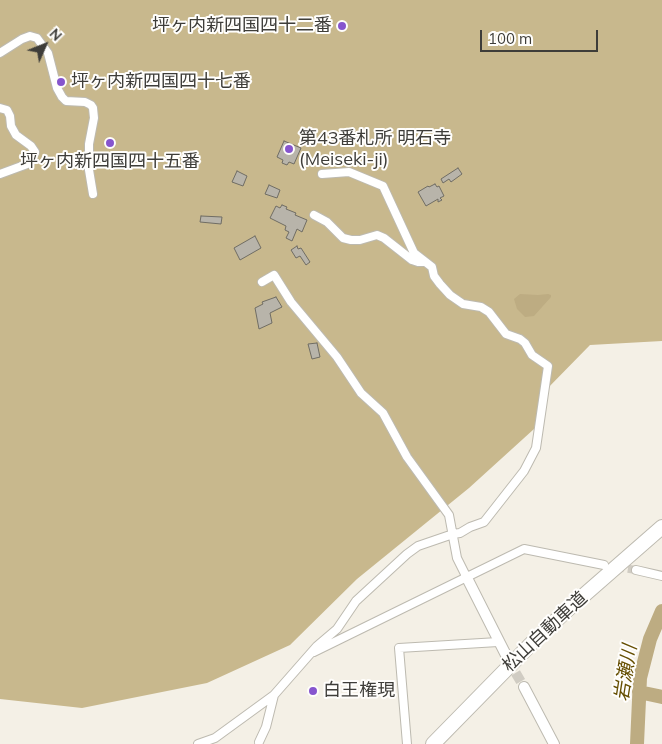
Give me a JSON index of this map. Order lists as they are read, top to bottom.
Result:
{
  "streets": {
    "highway": ["松山自動車道"]
  },
  "water": ["岩瀬川"],
  "places": [
    "坪ヶ内新四国四十二番",
    "坪ヶ内新四国四十七番",
    "坪ヶ内新四国四十五番",
    "第43番札所 明石寺 (Meiseki-ji)",
    "白王権現"
  ],
  "scale_bar": "100 m",
  "north": "top right"
}
